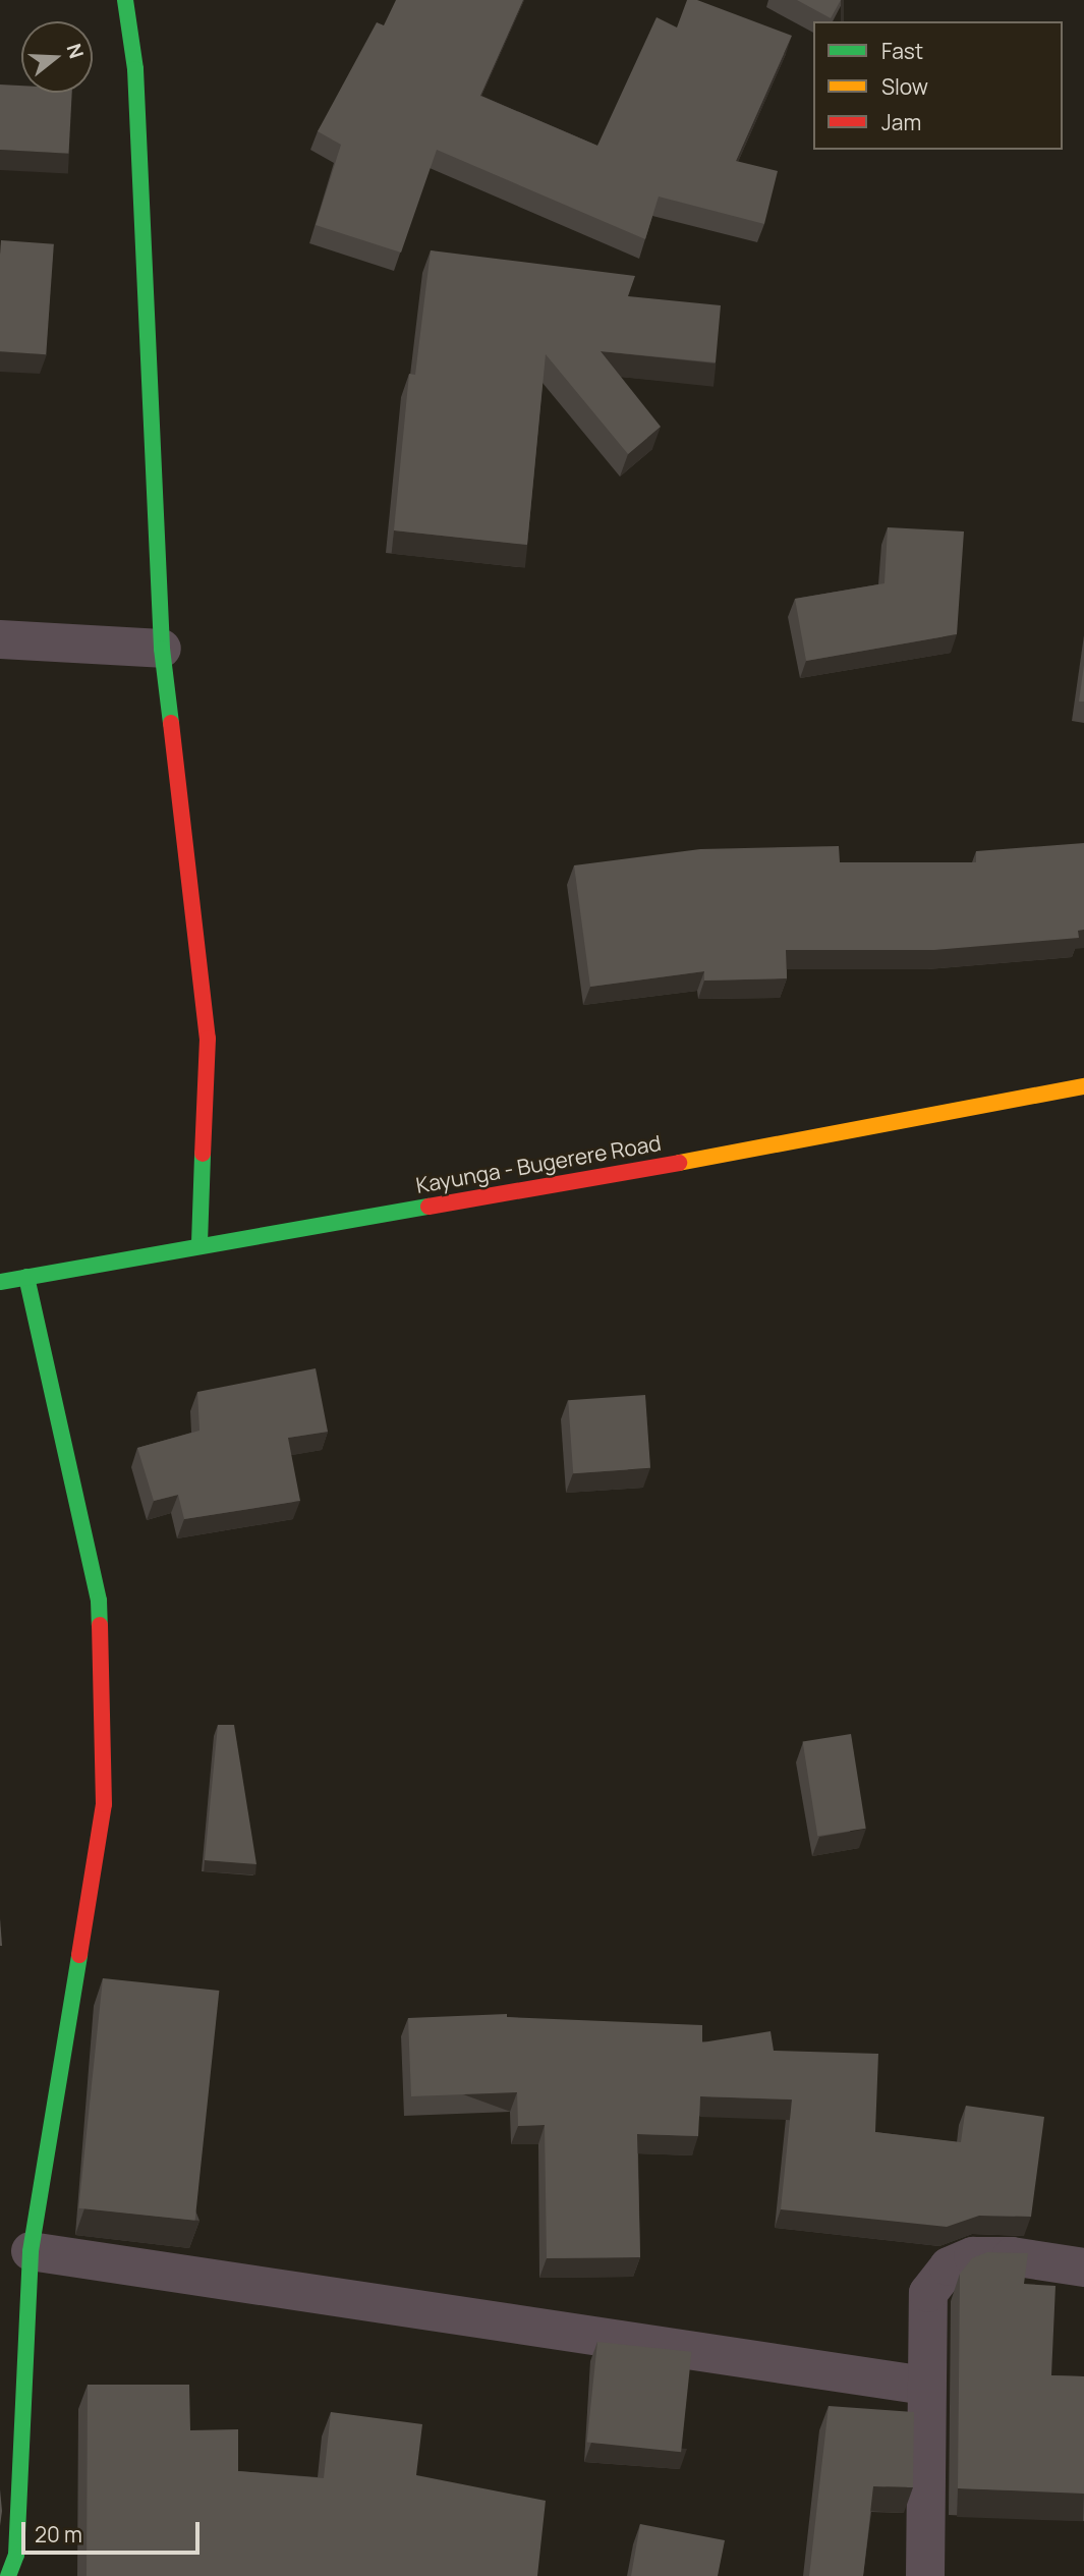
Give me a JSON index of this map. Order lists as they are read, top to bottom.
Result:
{
  "streets": {
    "street": ["Kayunga - Bugerere Road"]
  },
  "legend": ["Fast", "Slow", "Jam"],
  "scale_bar": "20 m",
  "north": "right"
}
